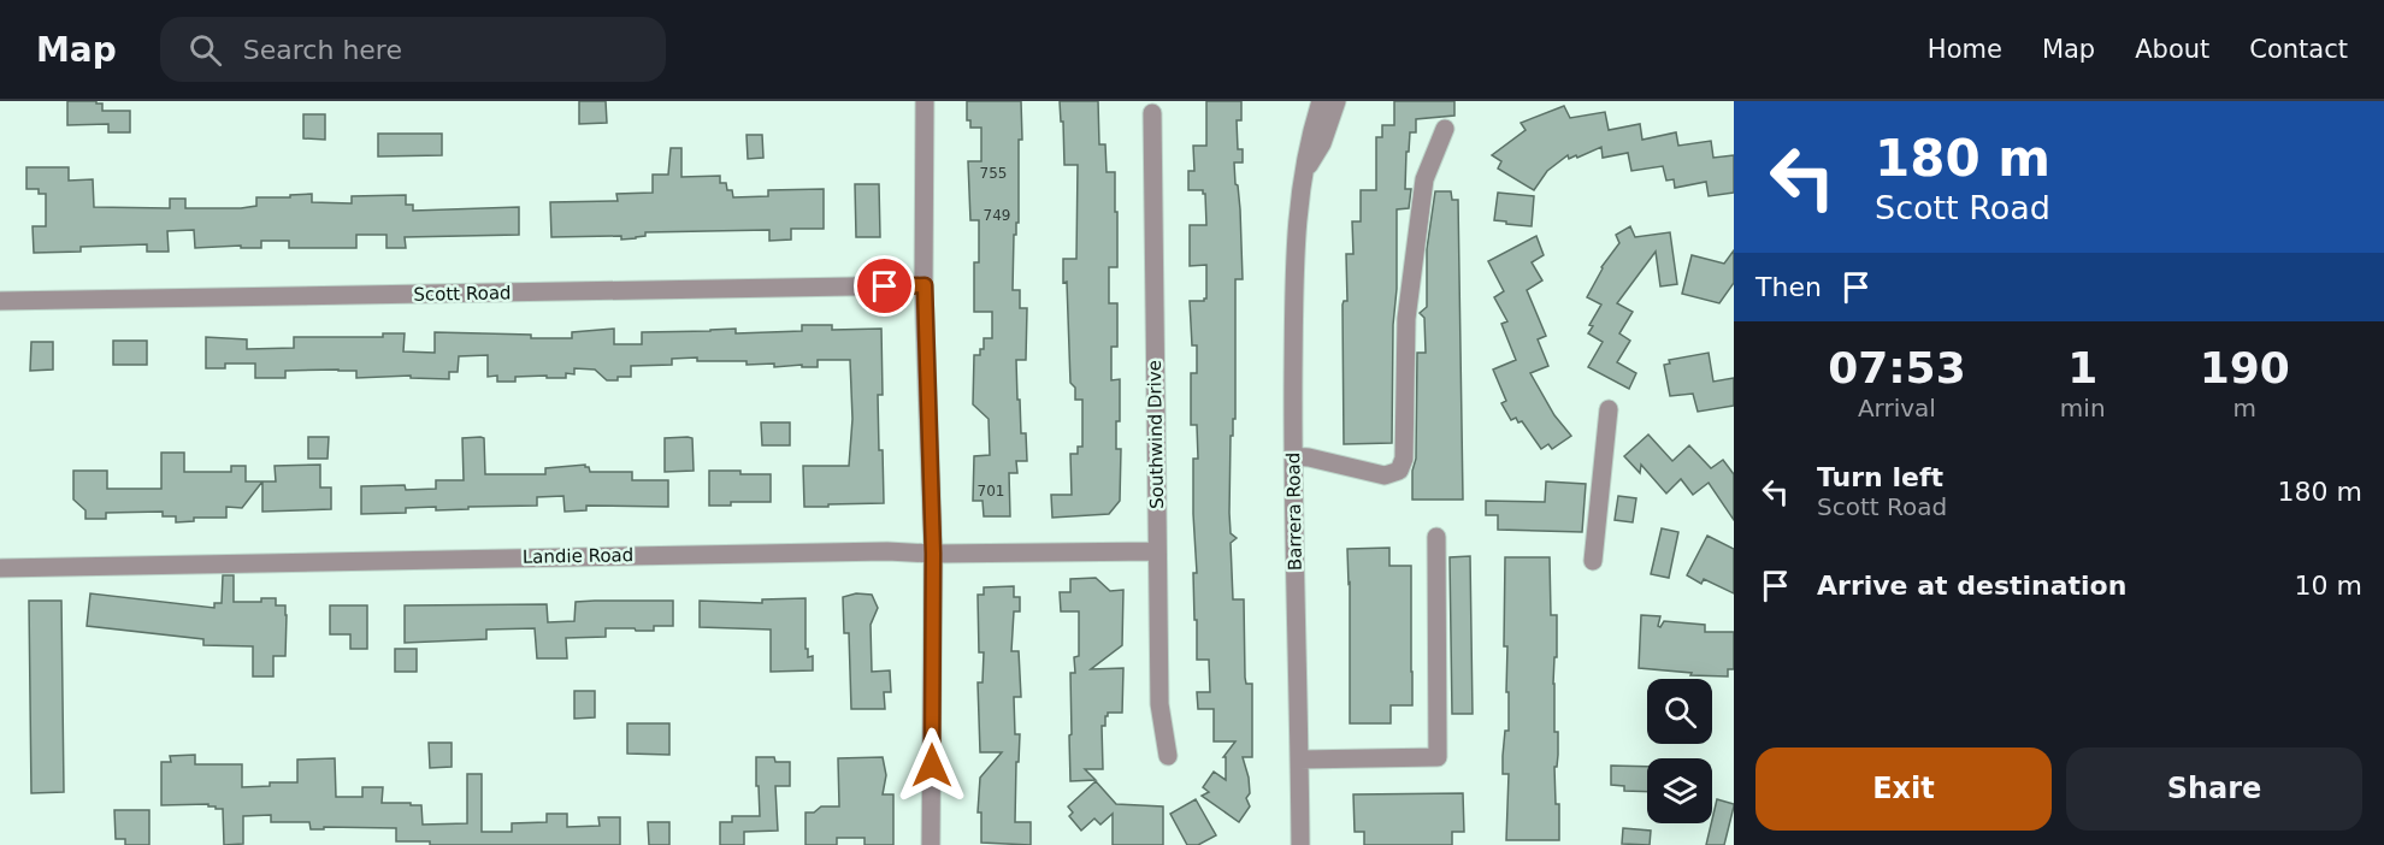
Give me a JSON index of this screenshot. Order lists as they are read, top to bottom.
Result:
{
  "streets": {
    "street": [
      "Scott Road",
      "Southwind Drive",
      "Barrera Road",
      "Landie Road"
    ]
  },
  "crossings": [
    ["Southwind Drive", "Landie Road"]
  ],
  "house_numbers": ["755", "749", "701"],
  "page": {
    "header": "Map",
    "search": "Search here",
    "nav": [
      "Home",
      "Map",
      "About",
      "Contact"
    ],
    "turn": ["180 m", "Scott Road"],
    "then": "Then",
    "eta": [
      "07:53",
      "Arrival",
      "1",
      "min",
      "190",
      "m"
    ],
    "list": [
      {
        "name": "Turn left",
        "note": "Scott Road",
        "value": "180 m"
      },
      {
        "name": "Arrive at destination",
        "value": "10 m"
      }
    ],
    "buttons": ["Exit", "Share"]
  }
}
